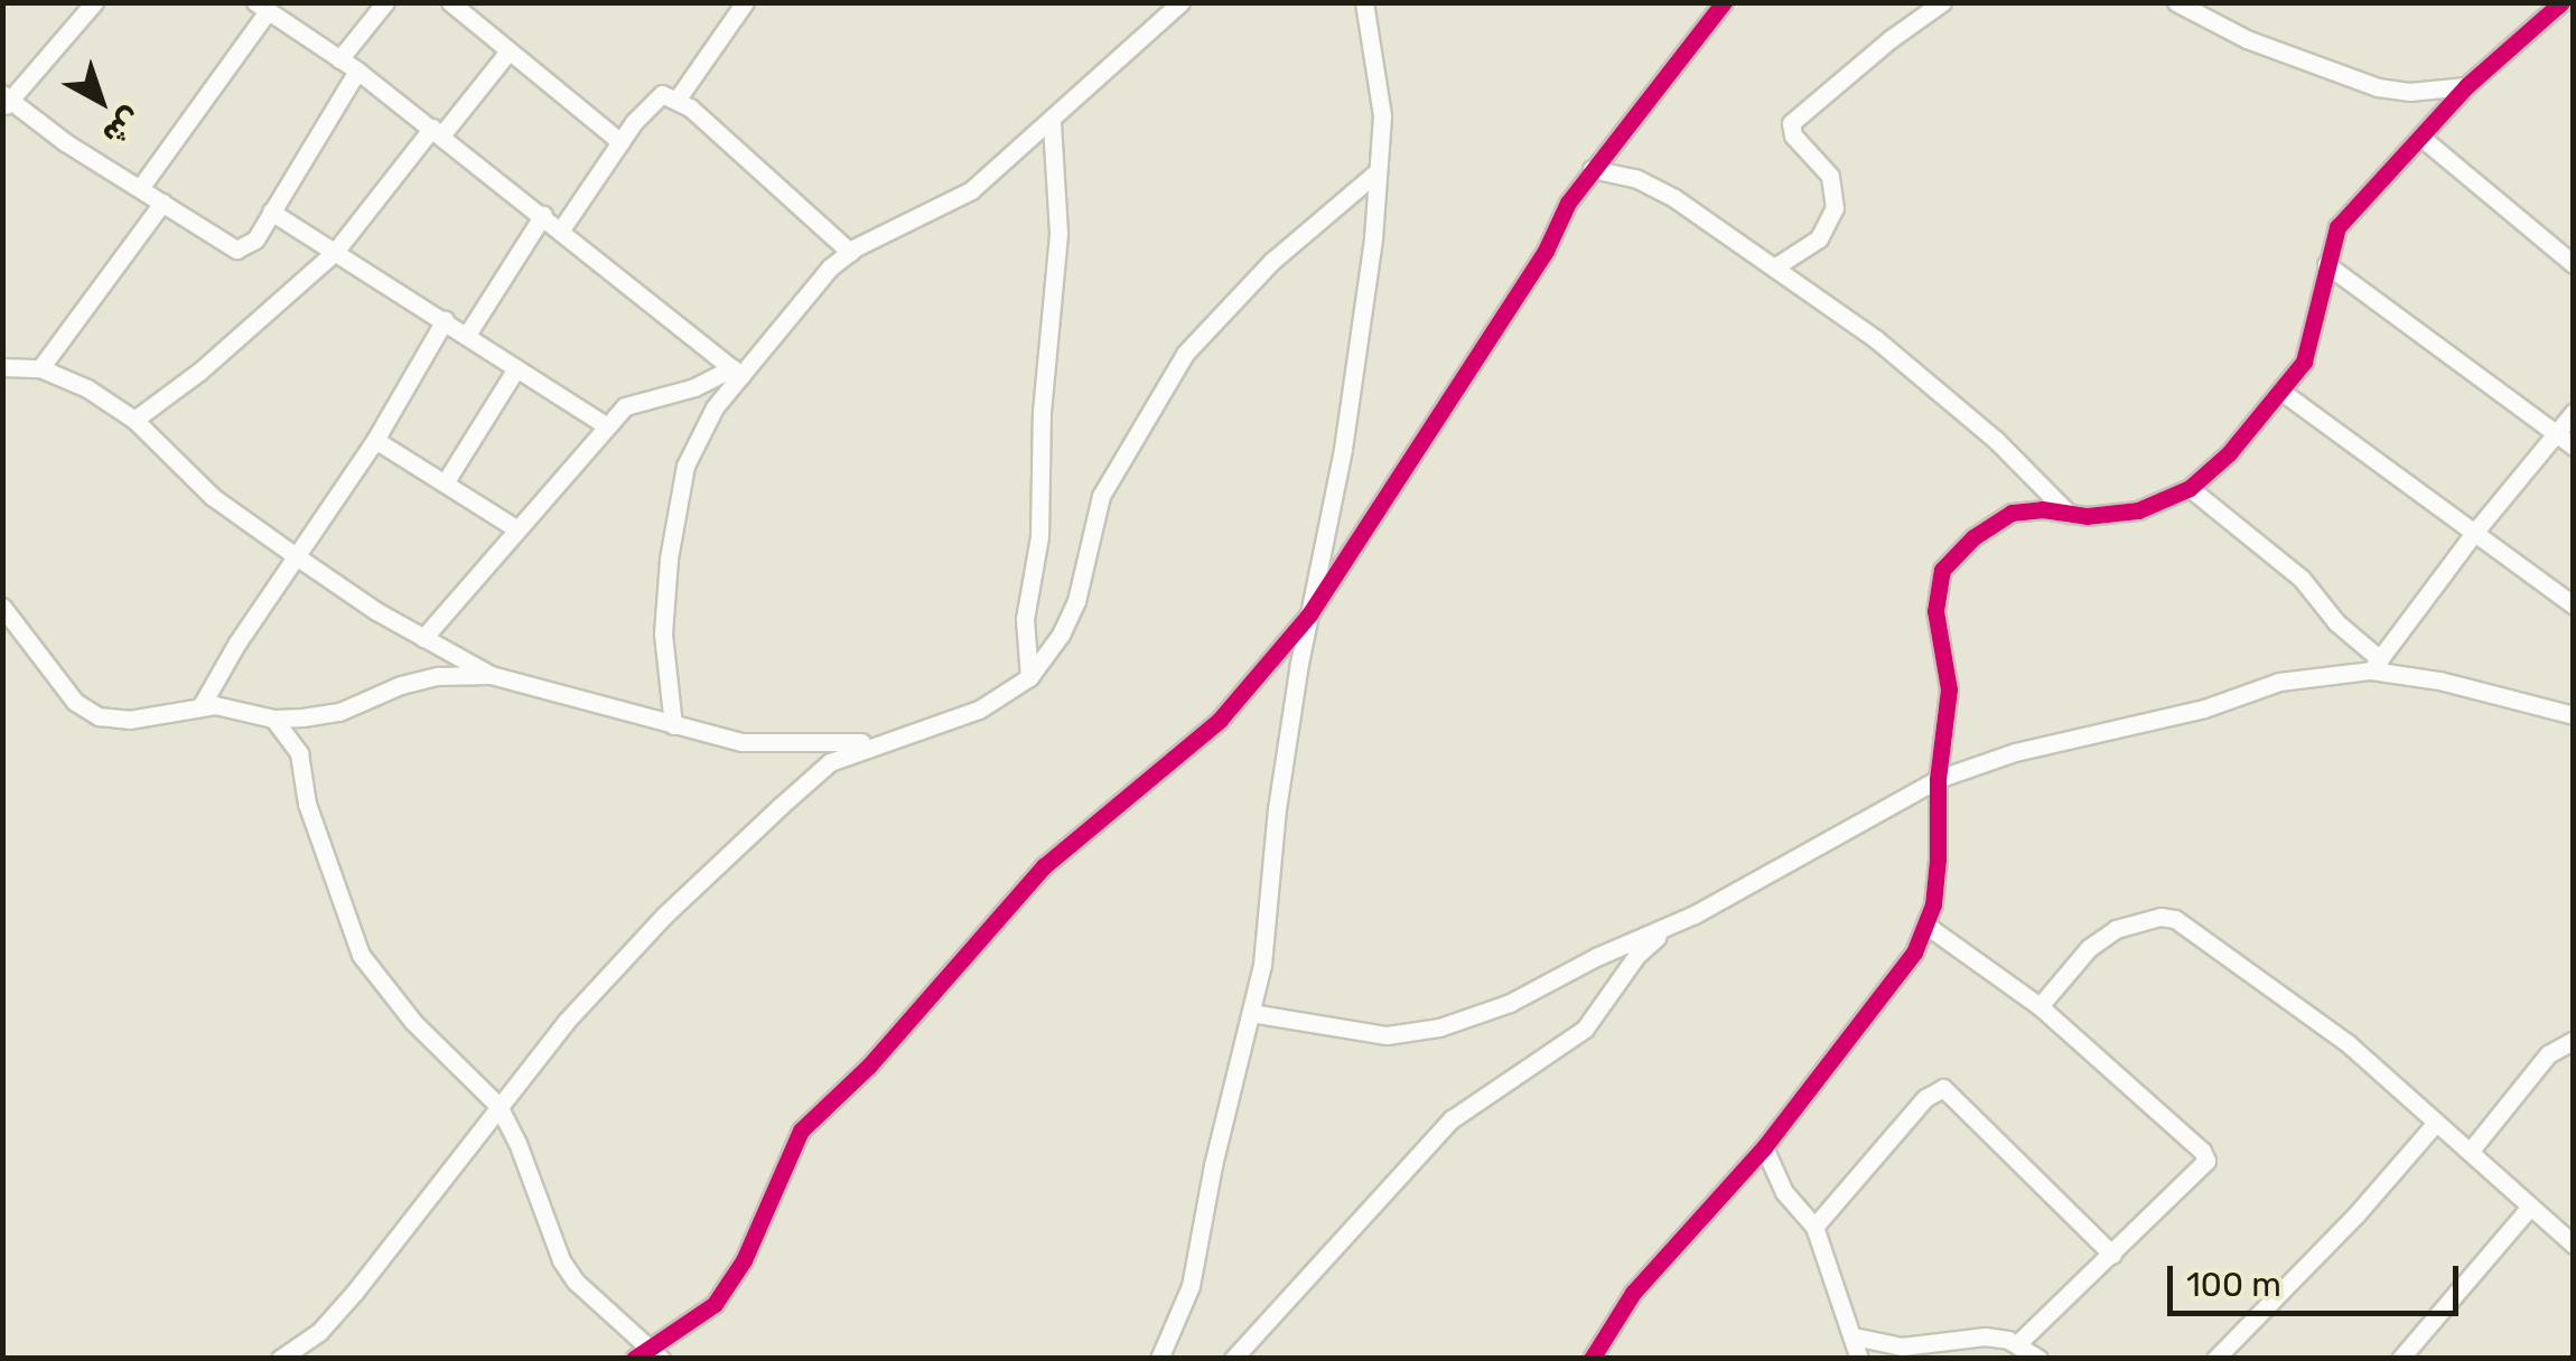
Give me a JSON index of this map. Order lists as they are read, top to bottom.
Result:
{
  "scale_bar": "100 m",
  "north": "bottom right"
}
